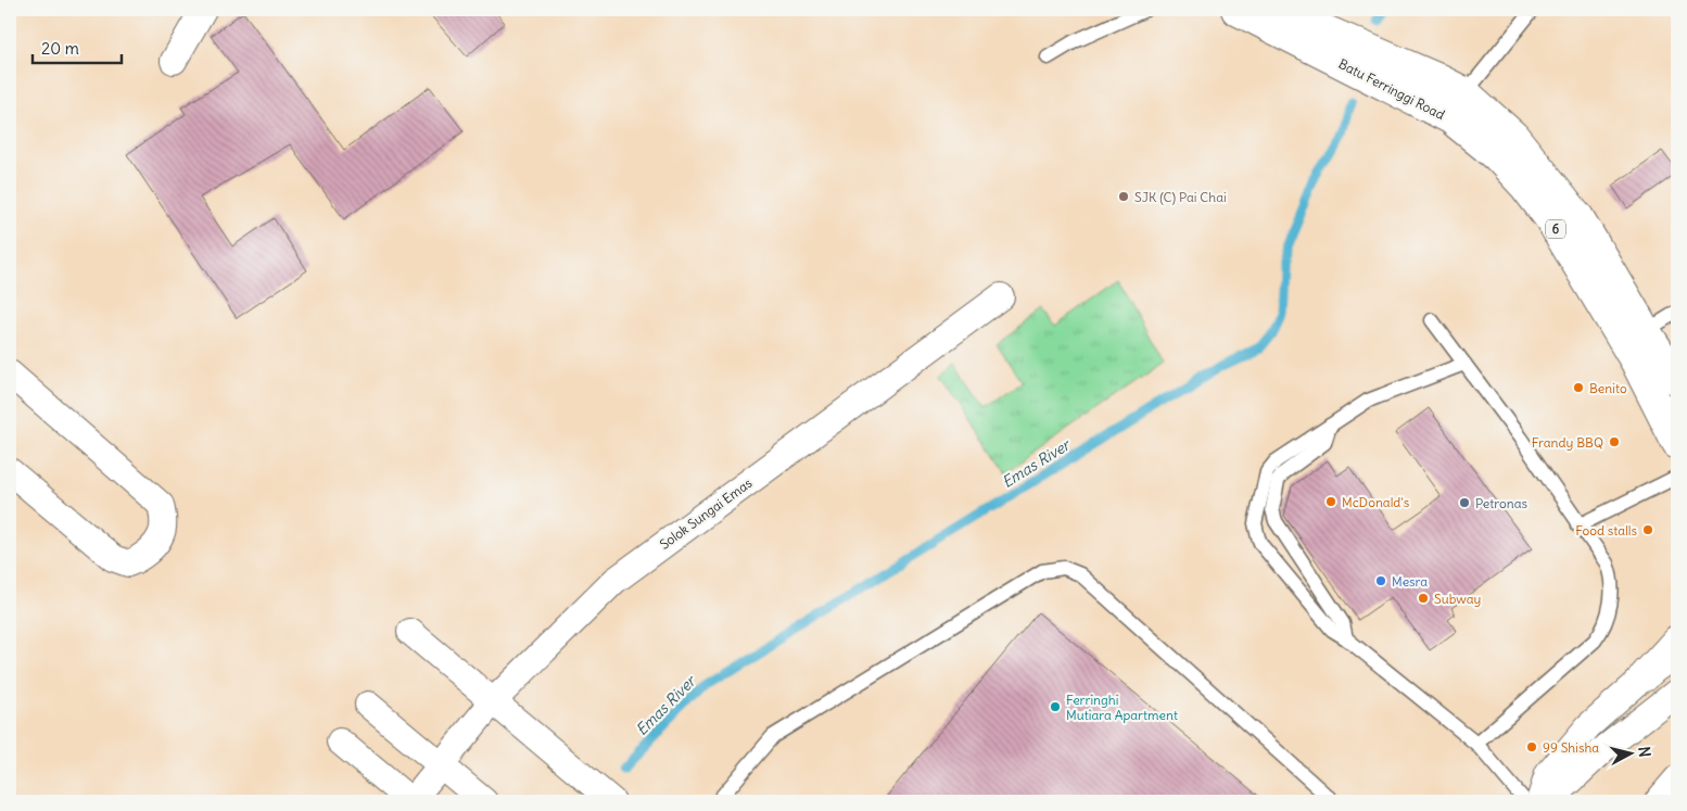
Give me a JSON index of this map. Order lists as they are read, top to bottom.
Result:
{
  "streets": {
    "main road": ["Batu Ferringgi Road", "6"],
    "street": ["Solok Sungai Emas"]
  },
  "water": ["Emas River"],
  "places": [
    "SJK (C) Pai Chai",
    "Benito",
    "Frandy BBQ",
    "McDonald's",
    "Petronas",
    "Food stalls",
    "Mesra",
    "Subway",
    "Ferringhi Mutiara Apartment",
    "99 Shisha"
  ],
  "scale_bar": "20 m",
  "north": "right"
}
